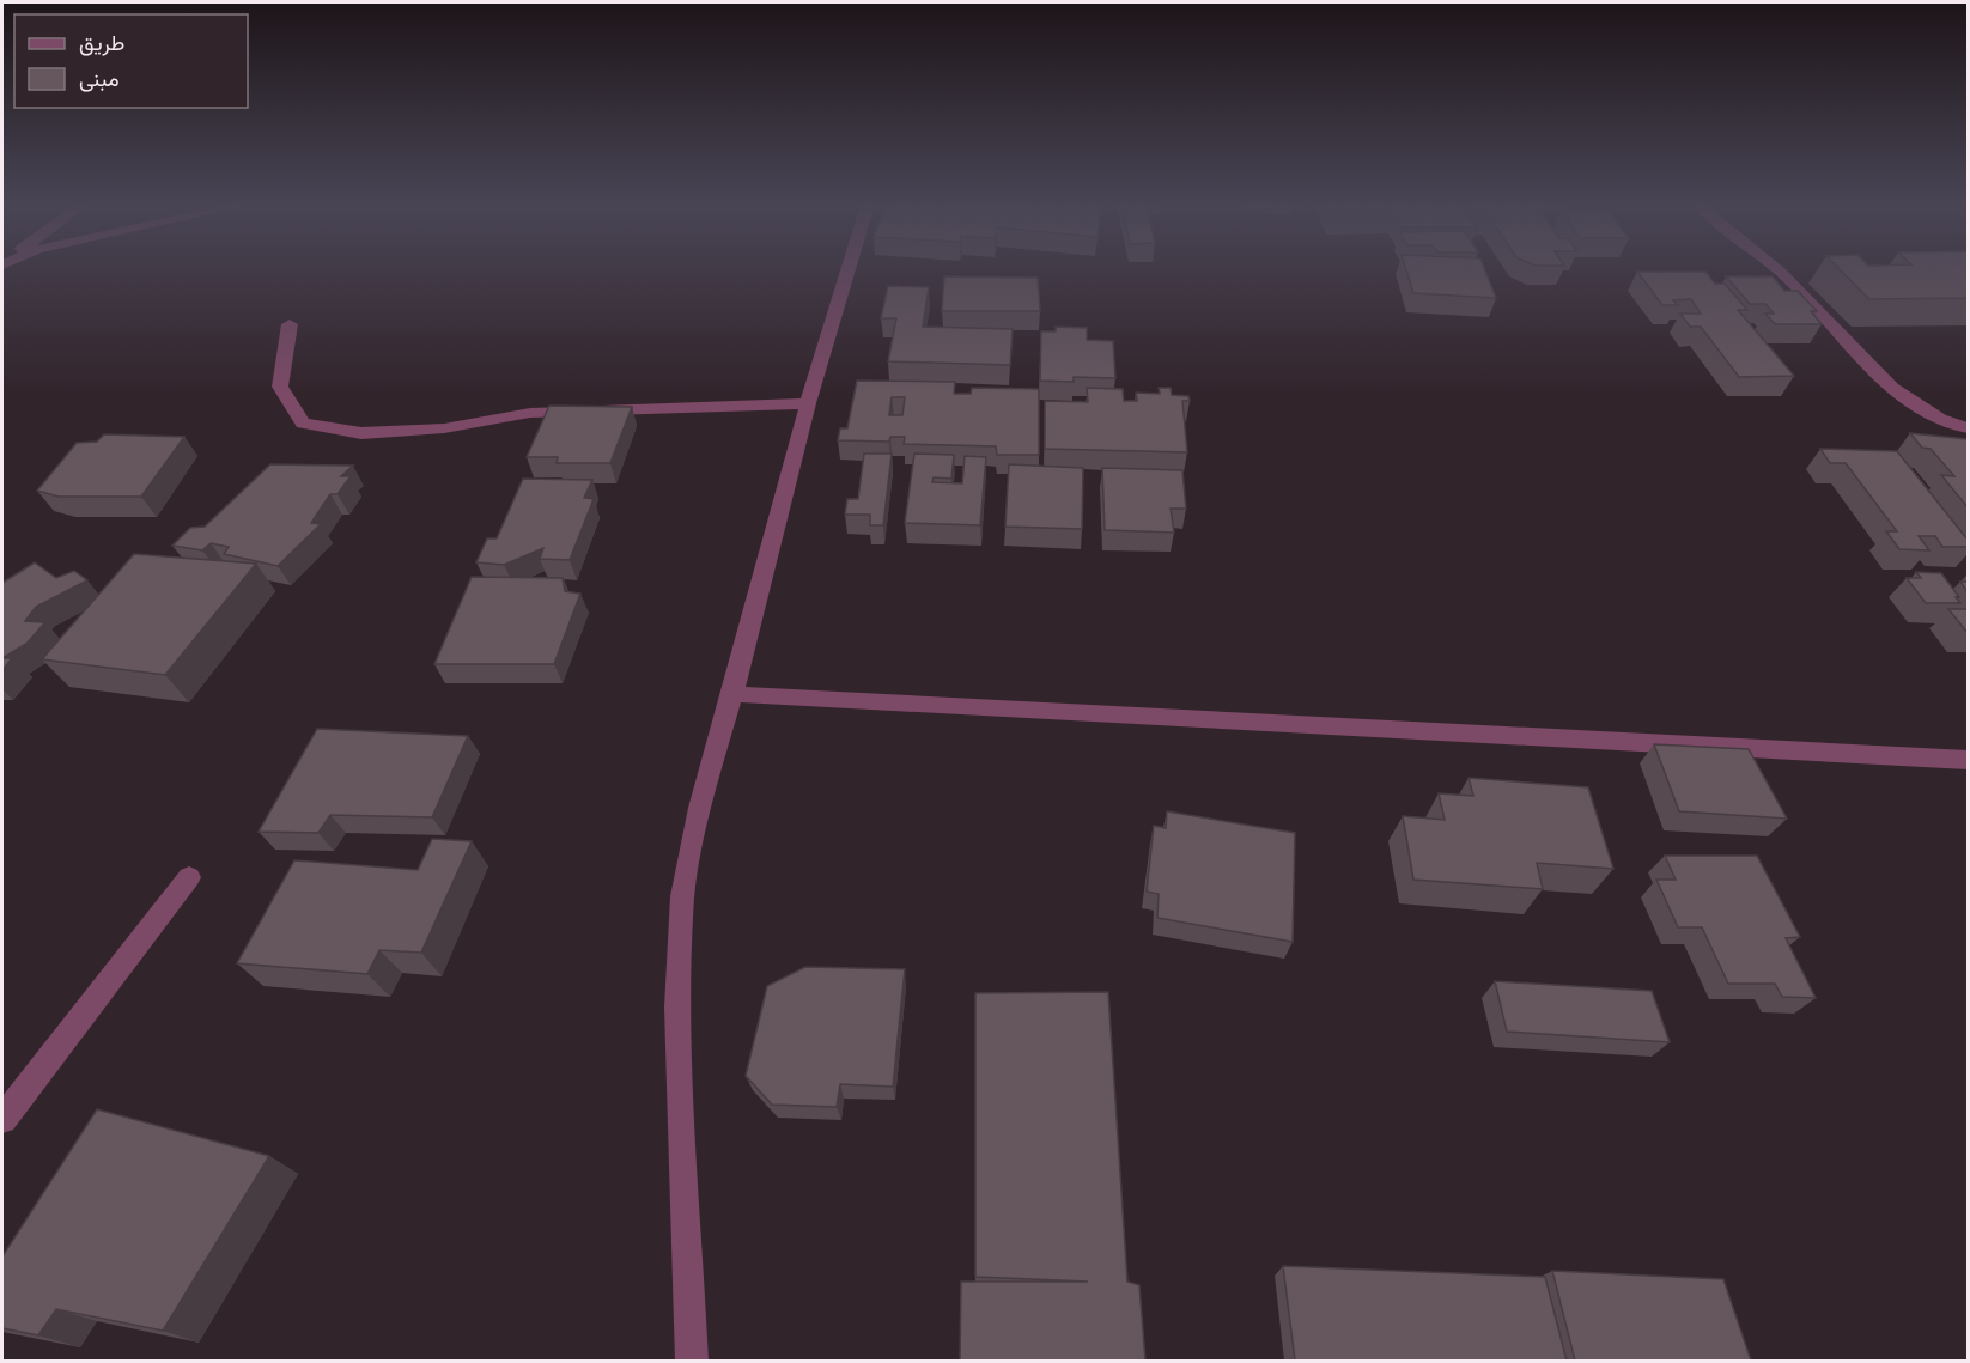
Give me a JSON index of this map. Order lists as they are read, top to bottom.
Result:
{
  "legend": ["طريق", "مبنى"]
}
